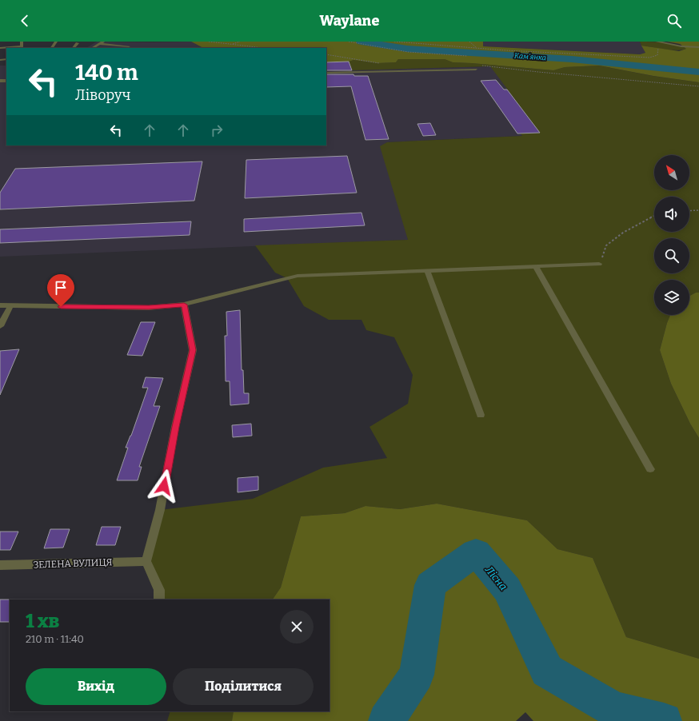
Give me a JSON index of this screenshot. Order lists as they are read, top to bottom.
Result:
{
  "streets": {
    "street": ["ЗЕЛЕНА ВУЛИЦЯ"]
  },
  "water": ["Кам'янка", "Лісна"],
  "north": "top left",
  "page": {
    "header": "Waylane",
    "turn": ["140 m", "Ліворуч"],
    "heading": ["1 хв", "210 m · 11:40"],
    "buttons": ["Вихід", "Поділитися"]
  }
}
